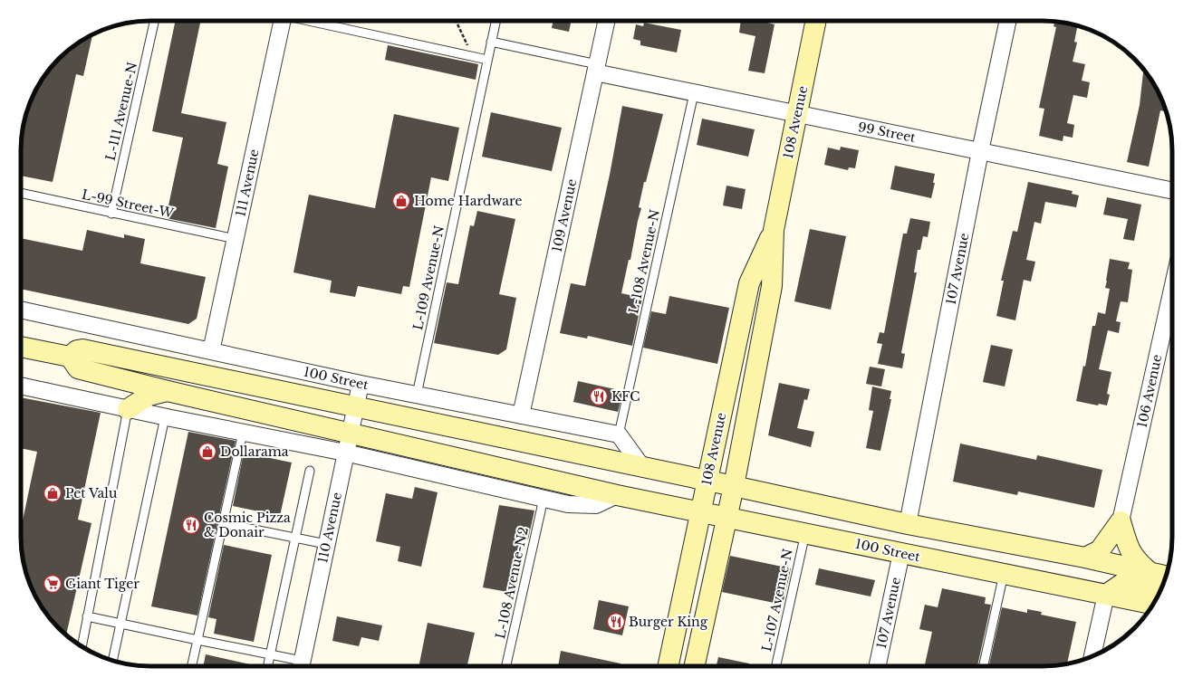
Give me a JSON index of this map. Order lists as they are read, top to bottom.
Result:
{
  "streets": {
    "main road": ["108 Avenue", "100 Street"],
    "street": [
      "99 Street",
      "111 Avenue",
      "109 Avenue",
      "107 Avenue",
      "106 Avenue",
      "110 Avenue"
    ],
    "lane": [
      "L-111 Avenue-N",
      "L-99 Street-W",
      "L-108 Avenue-N",
      "L-109 Avenue-N",
      "L-108 Avenue-N2",
      "L-107 Avenue-N"
    ]
  },
  "crossings": [
    ["L-111 Avenue-N", "L-99 Street-W"],
    ["108 Avenue", "99 Street"],
    ["108 Avenue", "100 Street"],
    ["99 Street", "109 Avenue"],
    ["99 Street", "L-108 Avenue-N"],
    ["99 Street", "107 Avenue"],
    ["111 Avenue", "L-99 Street-W"],
    ["111 Avenue", "100 Street"],
    ["109 Avenue", "100 Street"],
    ["L-108 Avenue-N", "100 Street"],
    ["107 Avenue", "100 Street"],
    ["L-109 Avenue-N", "100 Street"],
    ["100 Street", "110 Avenue"],
    ["100 Street", "L-107 Avenue-N"]
  ],
  "places": {
    "shop": ["Home Hardware", "Dollarama", "Pet Valu"],
    "restaurant": ["KFC", "Cosmic Pizza & Donair", "Burger King"],
    "supermarket": ["Giant Tiger"]
  }
}
